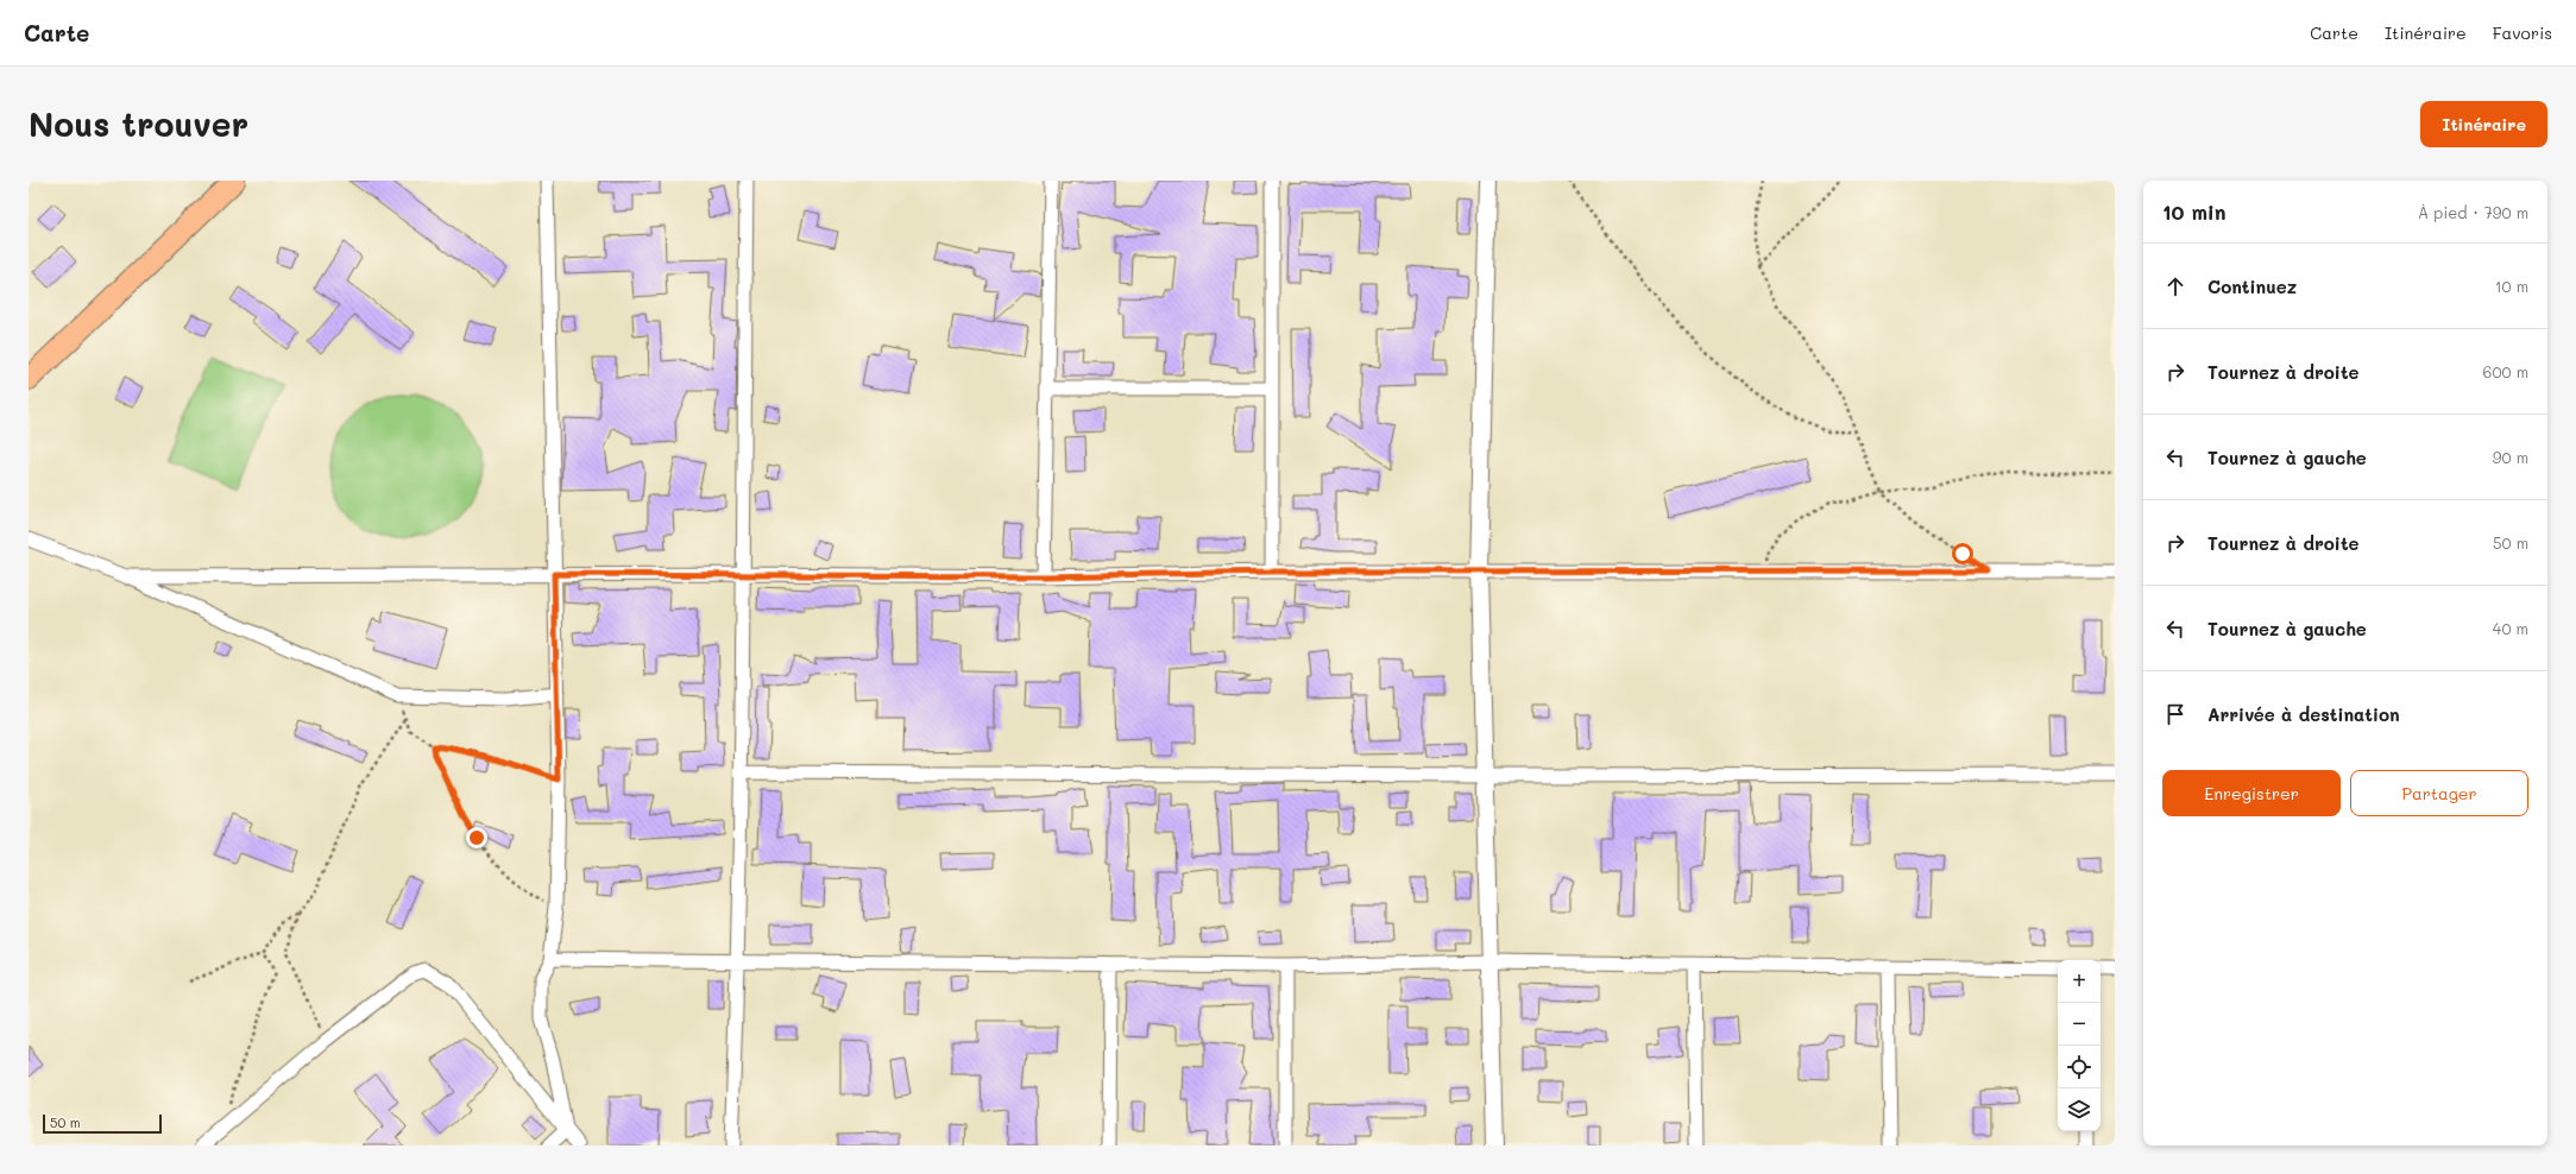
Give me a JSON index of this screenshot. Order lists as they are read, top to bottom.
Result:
{
  "scale_bar": "50 m",
  "page": {
    "header": "Carte",
    "nav": ["Carte", "Itinéraire", "Favoris"],
    "buttons": [
      "Itinéraire",
      ["Enregistrer", "Partager"]
    ],
    "title": "Nous trouver",
    "heading": ["10 min", "À pied · 790 m"],
    "list": [
      ["Continuez", "10 m"],
      ["Tournez à droite", "600 m"],
      ["Tournez à gauche", "90 m"],
      ["Tournez à droite", "50 m"],
      ["Tournez à gauche", "40 m"],
      "Arrivée à destination"
    ],
    "map_buttons": ["+", "−"],
    "scale": "50 m"
  }
}
